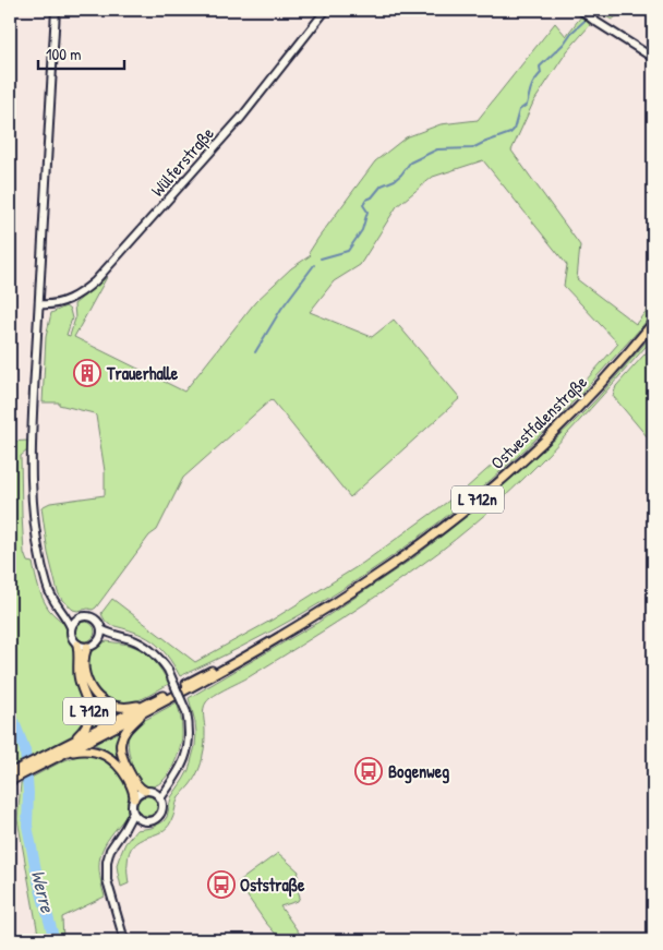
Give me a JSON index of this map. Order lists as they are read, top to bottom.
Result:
{
  "streets": {
    "main road": ["Wülferstraße", "Ostwestfalenstraße", "L 712n"]
  },
  "crossings": [
    ["Ostwestfalenstraße", "L 712n"]
  ],
  "water": ["Werre"],
  "places": {
    "building": ["Trauerhalle"],
    "bus stop": ["Bogenweg", "Oststraße"]
  },
  "scale_bar": "100 m"
}
